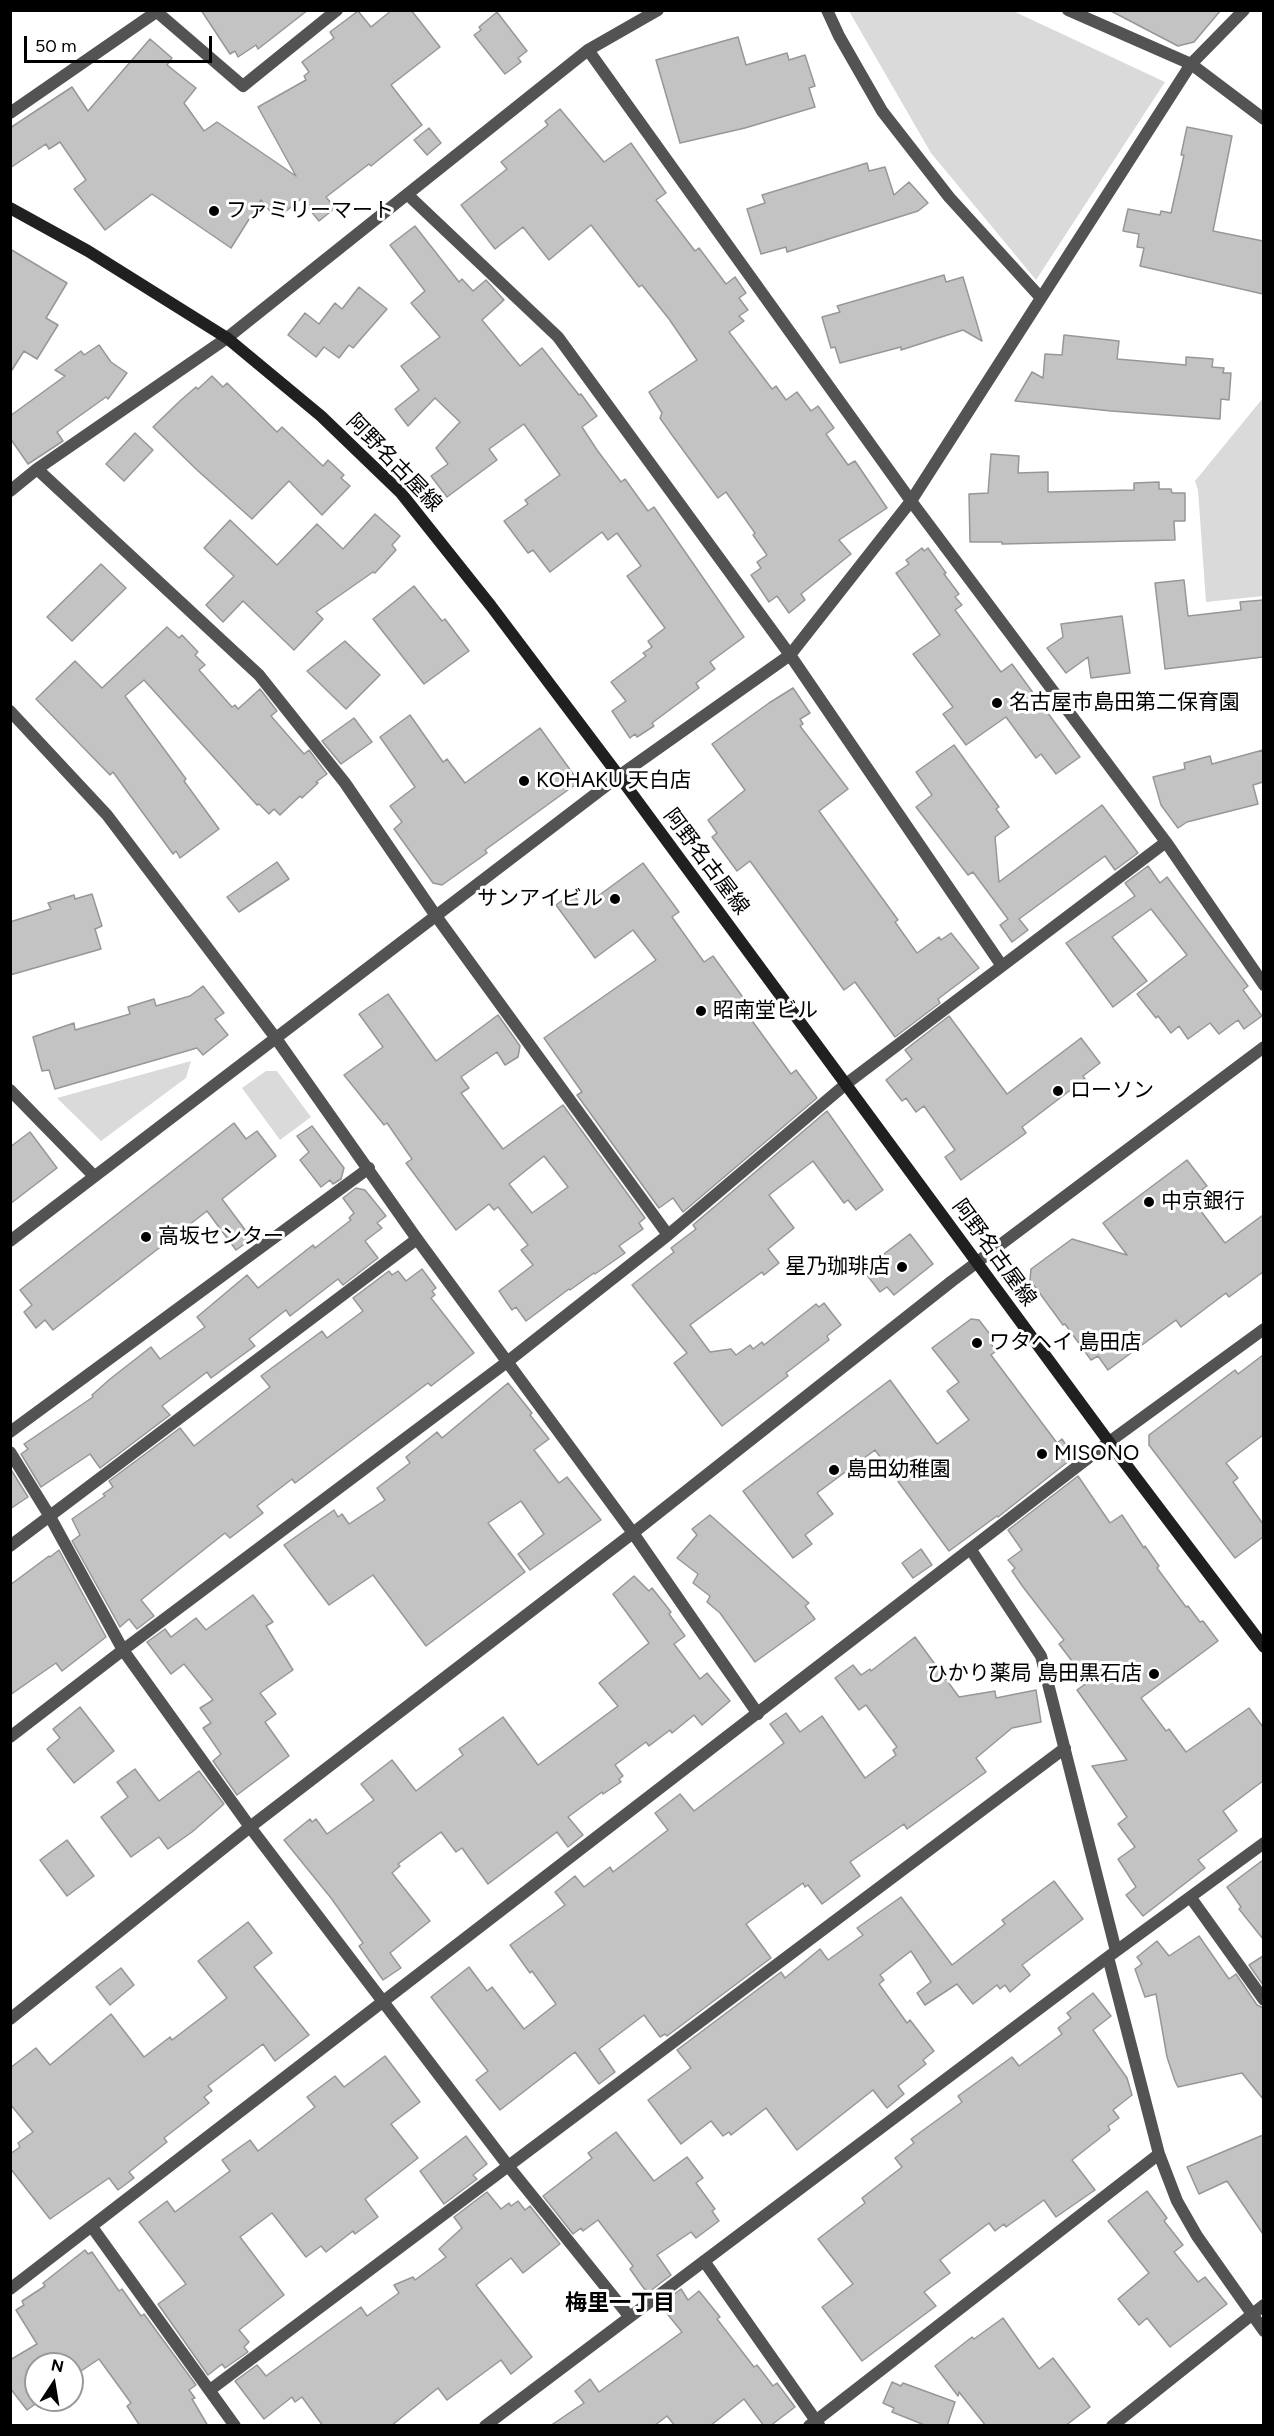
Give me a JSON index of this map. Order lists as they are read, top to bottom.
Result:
{
  "streets": {
    "main road": ["阿野名古屋線"]
  },
  "districts": ["梅里一丁目"],
  "places": [
    "ファミリーマート",
    "名古屋市島田第二保育園",
    "KOHAKU 天白店",
    "サンアイビル",
    "昭南堂ビル",
    "ローソン",
    "中京銀行",
    "高坂センター",
    "星乃珈琲店",
    "ワタヘイ 島田店",
    "MISONO",
    "島田幼稚園",
    "ひかり薬局 島田黒石店"
  ],
  "scale_bar": "50 m",
  "north": "top"
}
